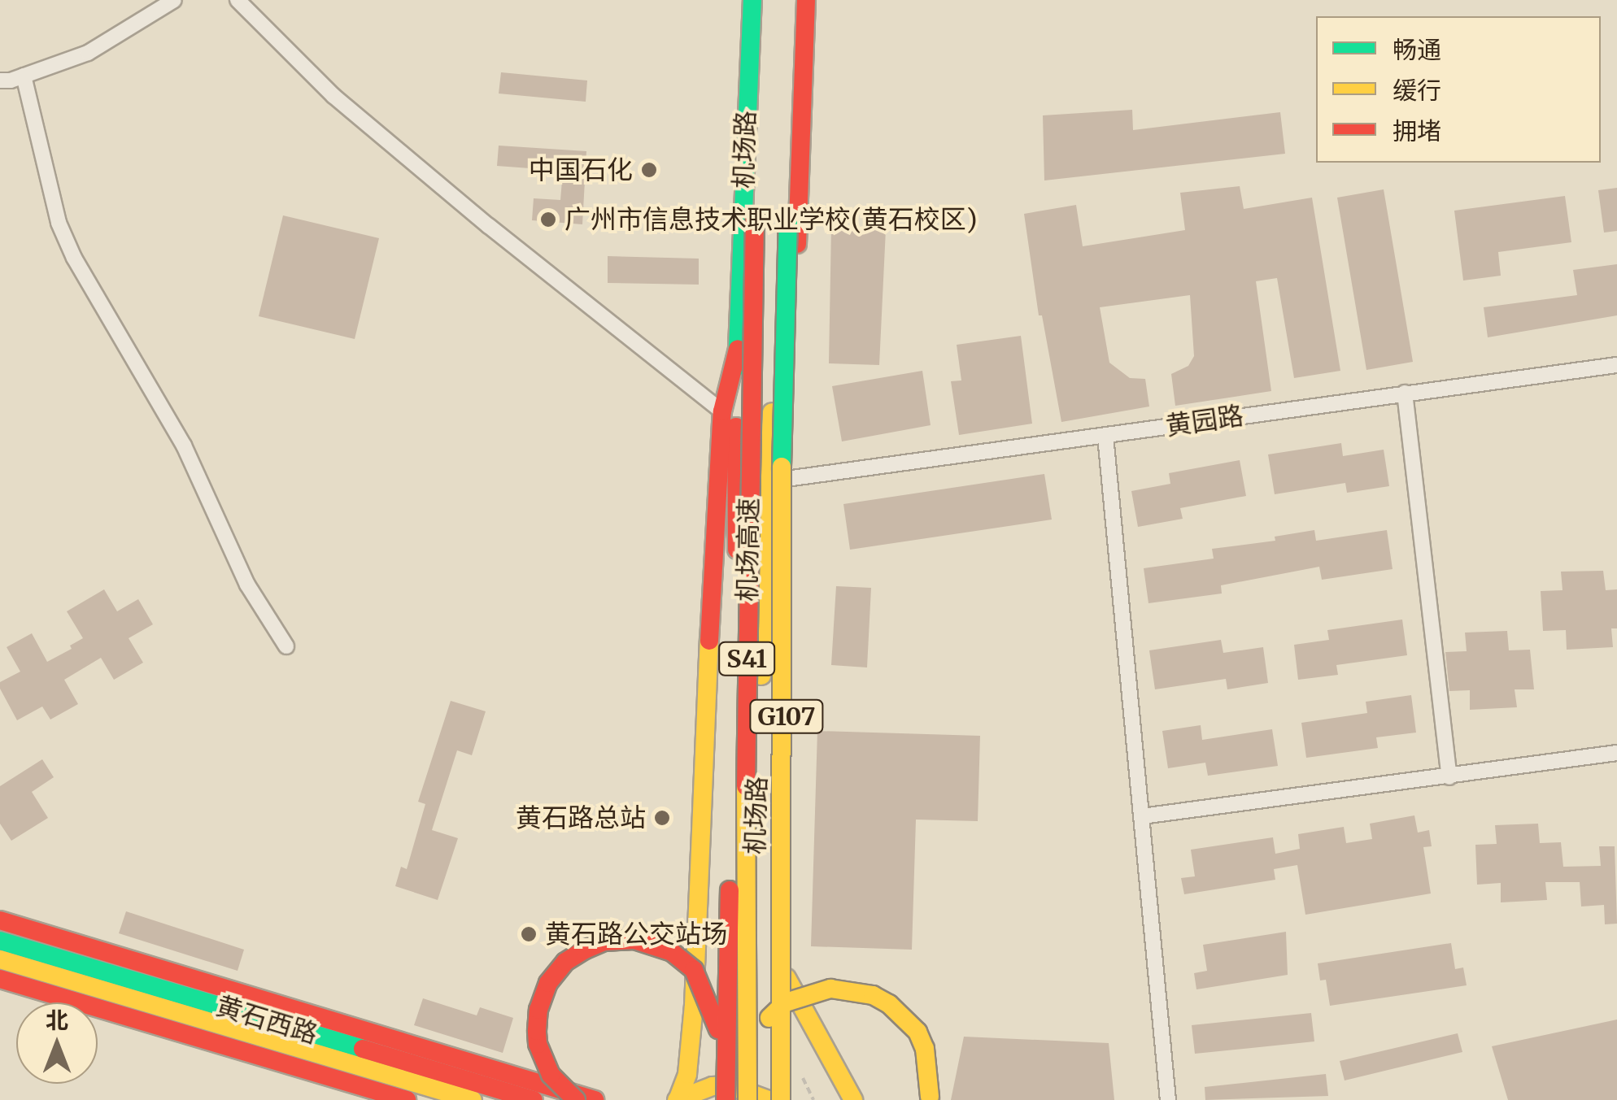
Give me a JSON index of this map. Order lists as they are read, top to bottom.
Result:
{
  "streets": {
    "main road": [
      "机场路",
      "机场高速",
      "S41",
      "G107",
      "黄石西路"
    ],
    "street": ["黄园路"]
  },
  "crossings": [
    ["机场路", "黄园路"],
    ["机场路", "机场高速"],
    ["机场路", "G107"]
  ],
  "places": [
    "中国石化",
    "广州市信息技术职业学校(黄石校区)",
    "黄石路总站",
    "黄石路公交站场"
  ],
  "legend": ["畅通", "缓行", "拥堵"],
  "north": "top"
}
